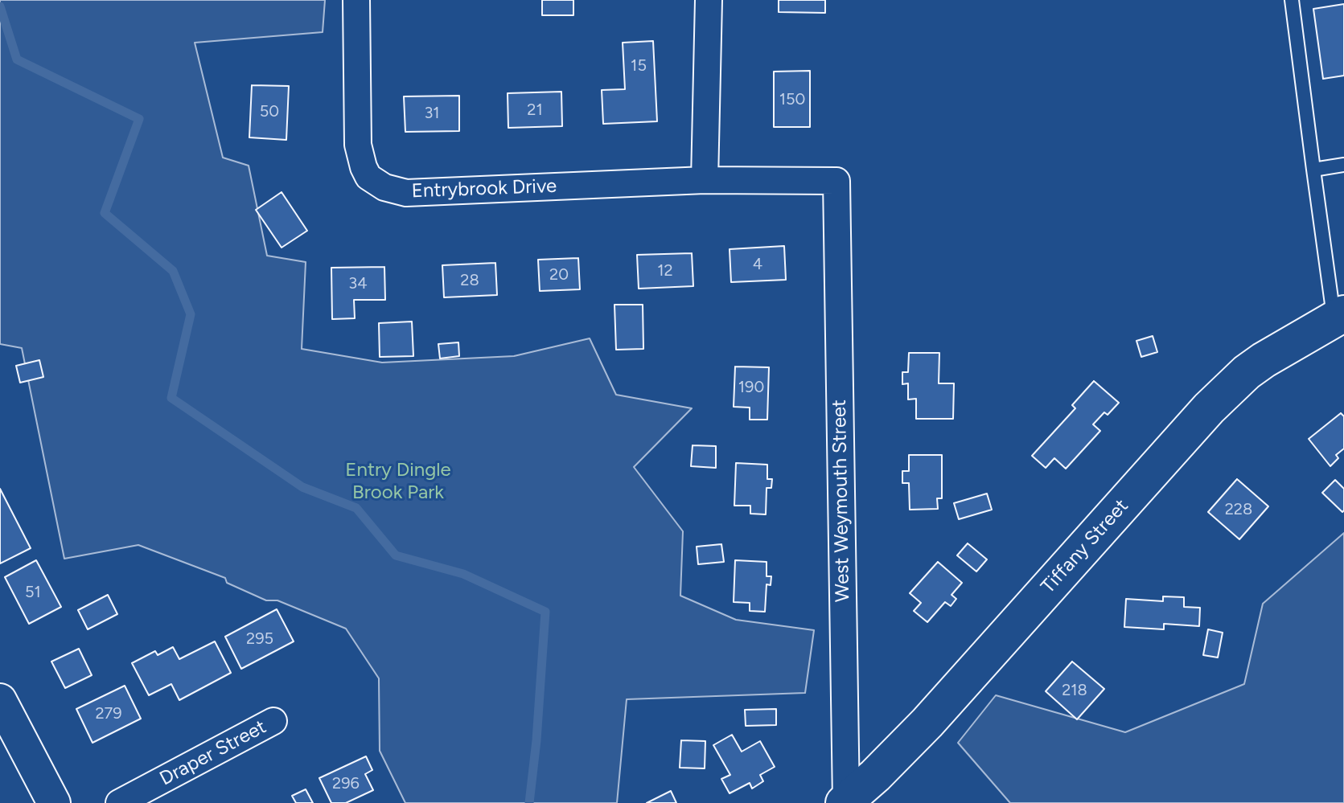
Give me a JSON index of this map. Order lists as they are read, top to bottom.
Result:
{
  "streets": {
    "main road": ["Tiffany Street"],
    "street": ["Entrybrook Drive", "West Weymouth Street", "Draper Street"]
  },
  "crossings": [
    ["Entrybrook Drive", "West Weymouth Street"],
    ["West Weymouth Street", "Tiffany Street"]
  ],
  "parks": ["Entry Dingle Brook Park"],
  "house_numbers": [
    "15",
    "150",
    "21",
    "50",
    "31",
    "4",
    "12",
    "20",
    "28",
    "34",
    "190",
    "228",
    "51",
    "295",
    "218",
    "279",
    "296"
  ]
}
